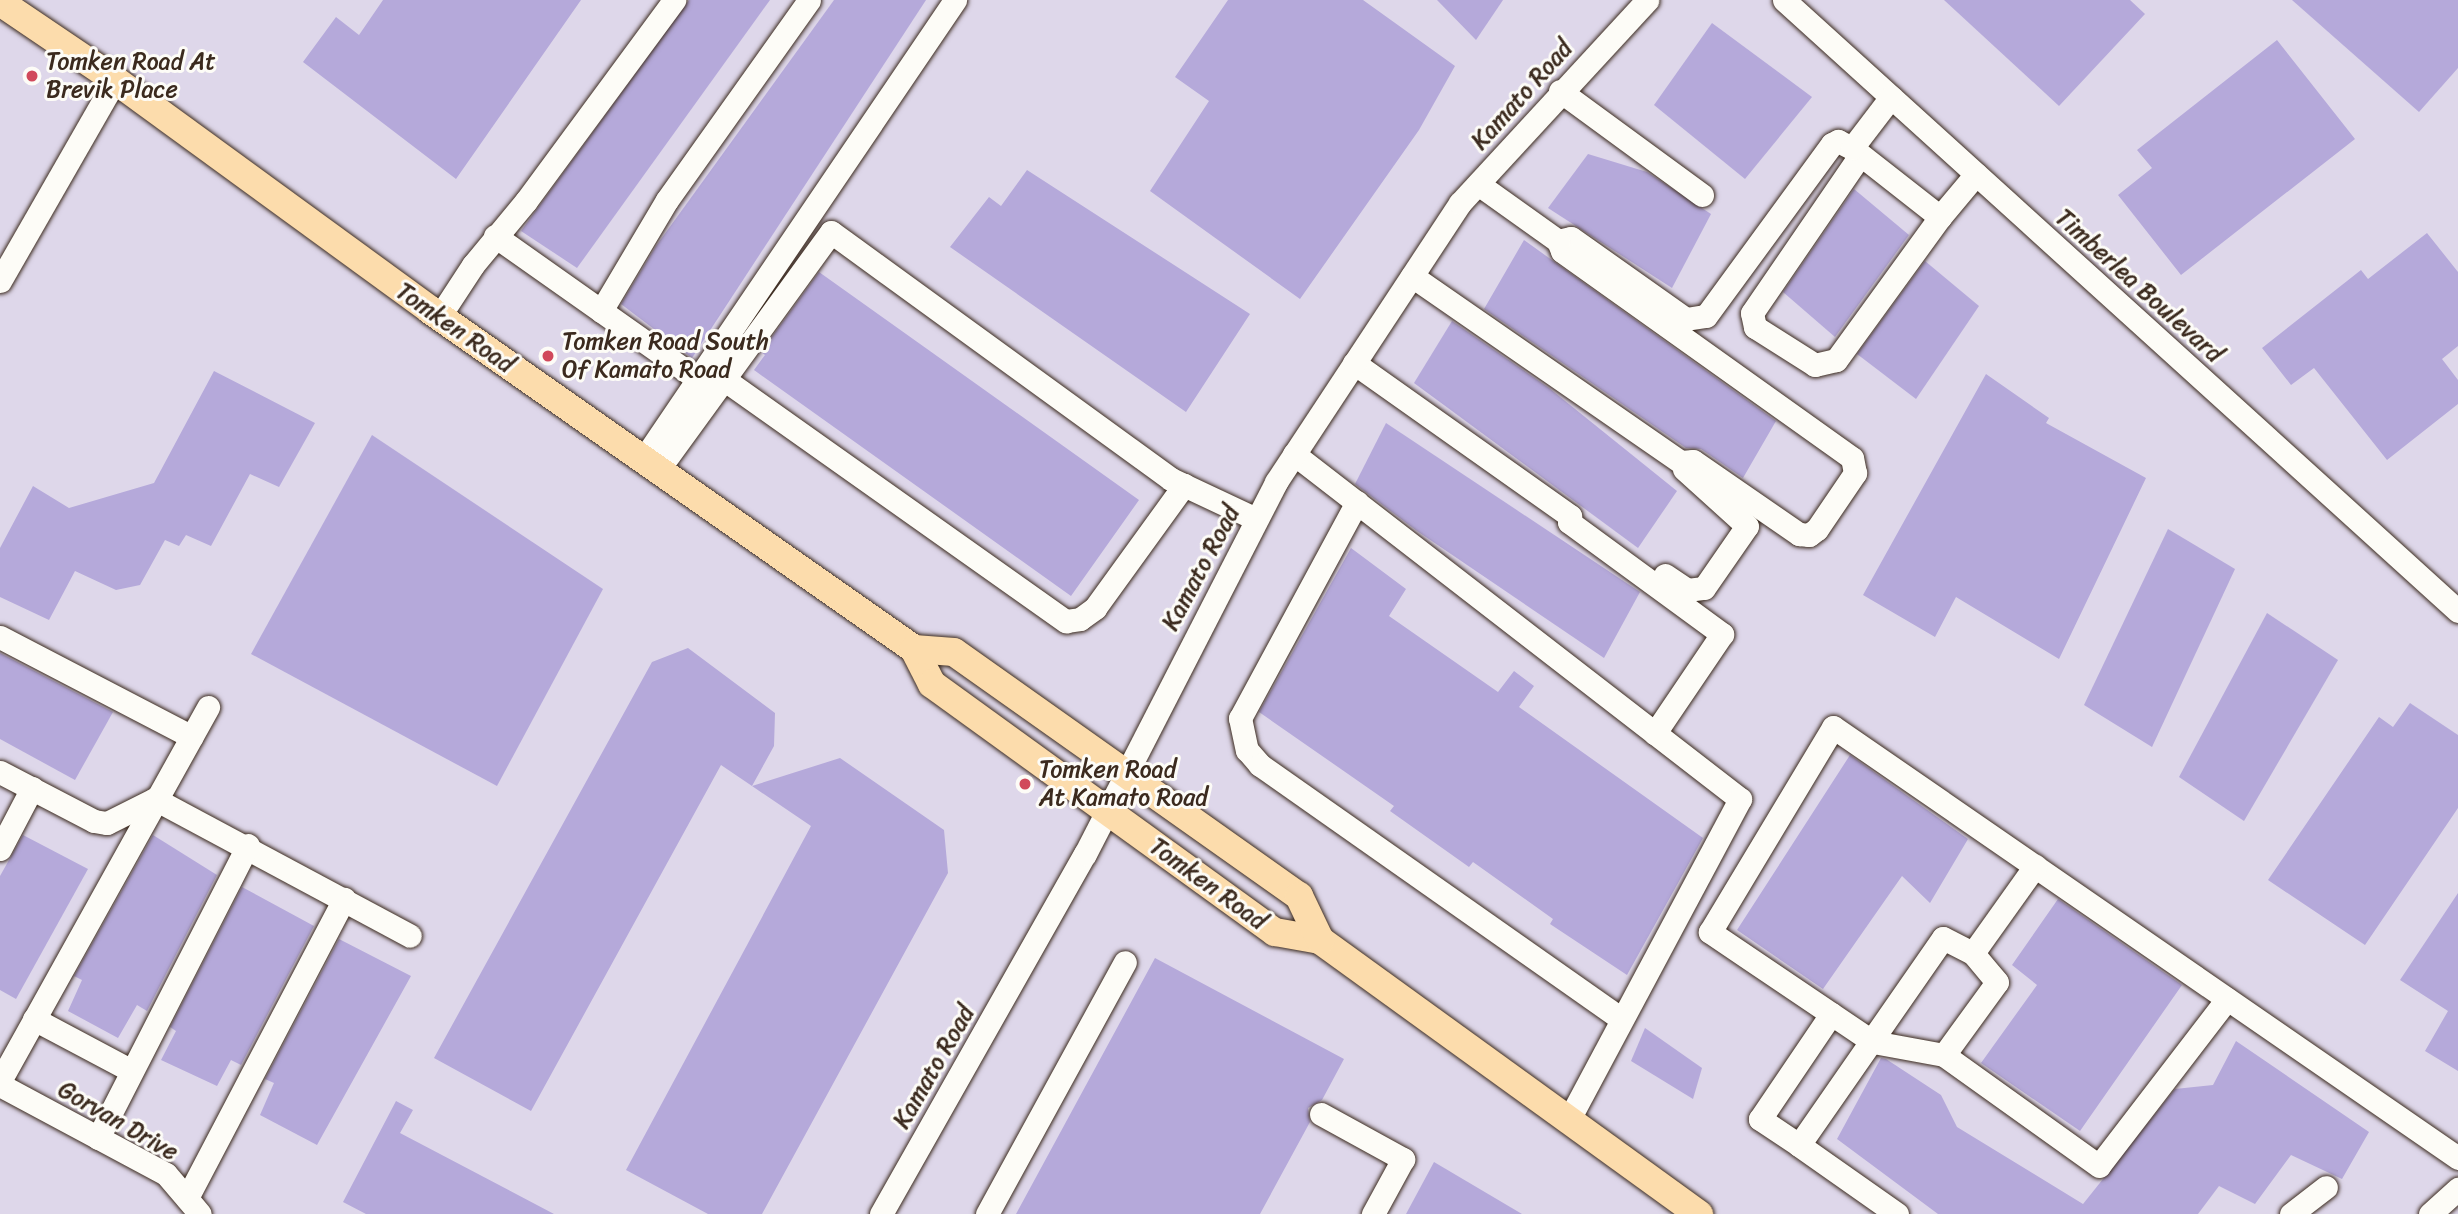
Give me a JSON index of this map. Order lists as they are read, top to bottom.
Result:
{
  "streets": {
    "main road": ["Tomken Road"],
    "street": ["Kamato Road", "Timberlea Boulevard", "Gorvan Drive"]
  },
  "crossings": [
    ["Kamato Road", "Tomken Road"]
  ],
  "places": ["Tomken Road At Brevik Place", "Tomken Road South Of Kamato Road", "Tomken Road At Kamato Road"]
}
